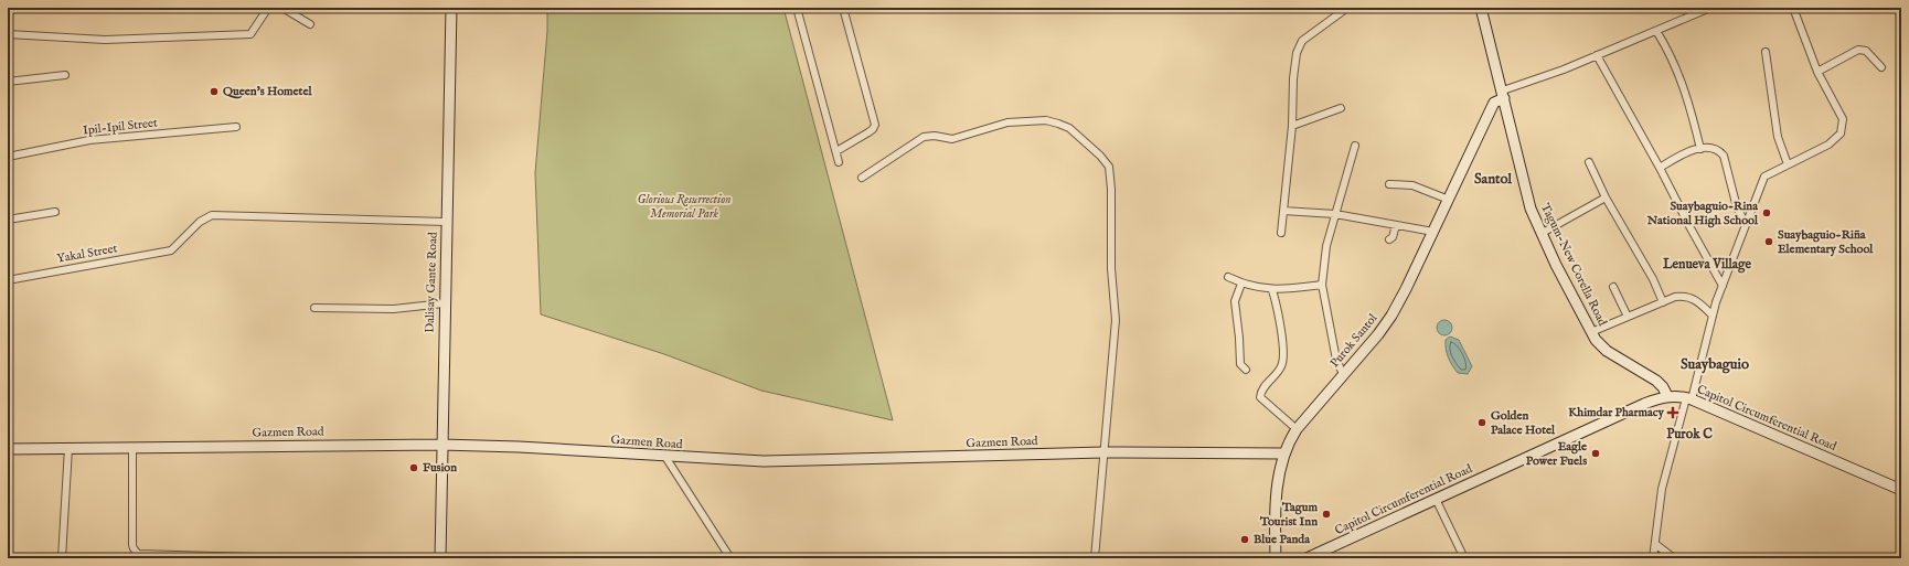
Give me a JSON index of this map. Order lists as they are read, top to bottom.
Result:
{
  "streets": {
    "street": [
      "Ipil-Ipil Street",
      "Yakal Street",
      "Tagum-New Corella Road",
      "Dalisay Gante Road",
      "Purok Santol",
      "Capitol Circumferential Road",
      "Gazmen Road"
    ]
  },
  "crossings": [
    ["Yakal Street", "Dalisay Gante Road"],
    ["Tagum-New Corella Road", "Purok Santol"],
    ["Tagum-New Corella Road", "Capitol Circumferential Road"],
    ["Dalisay Gante Road", "Gazmen Road"],
    ["Purok Santol", "Gazmen Road"]
  ],
  "districts": [
    "Santol",
    "Lenueva Village",
    "Suaybaguio",
    "Purok C"
  ],
  "parks": ["Glorious Resurrection Memorial Park"],
  "places": {
    "other": [
      "Queen's Hometel",
      "Suaybaguio-Rina National High School",
      "Suaybaguio-Riña Elementary School",
      "Golden Palace Hotel",
      "Eagle Power Fuels",
      "Fusion",
      "Tagum Tourist Inn",
      "Blue Panda"
    ],
    "health": ["Khimdar Pharmacy"]
  }
}
